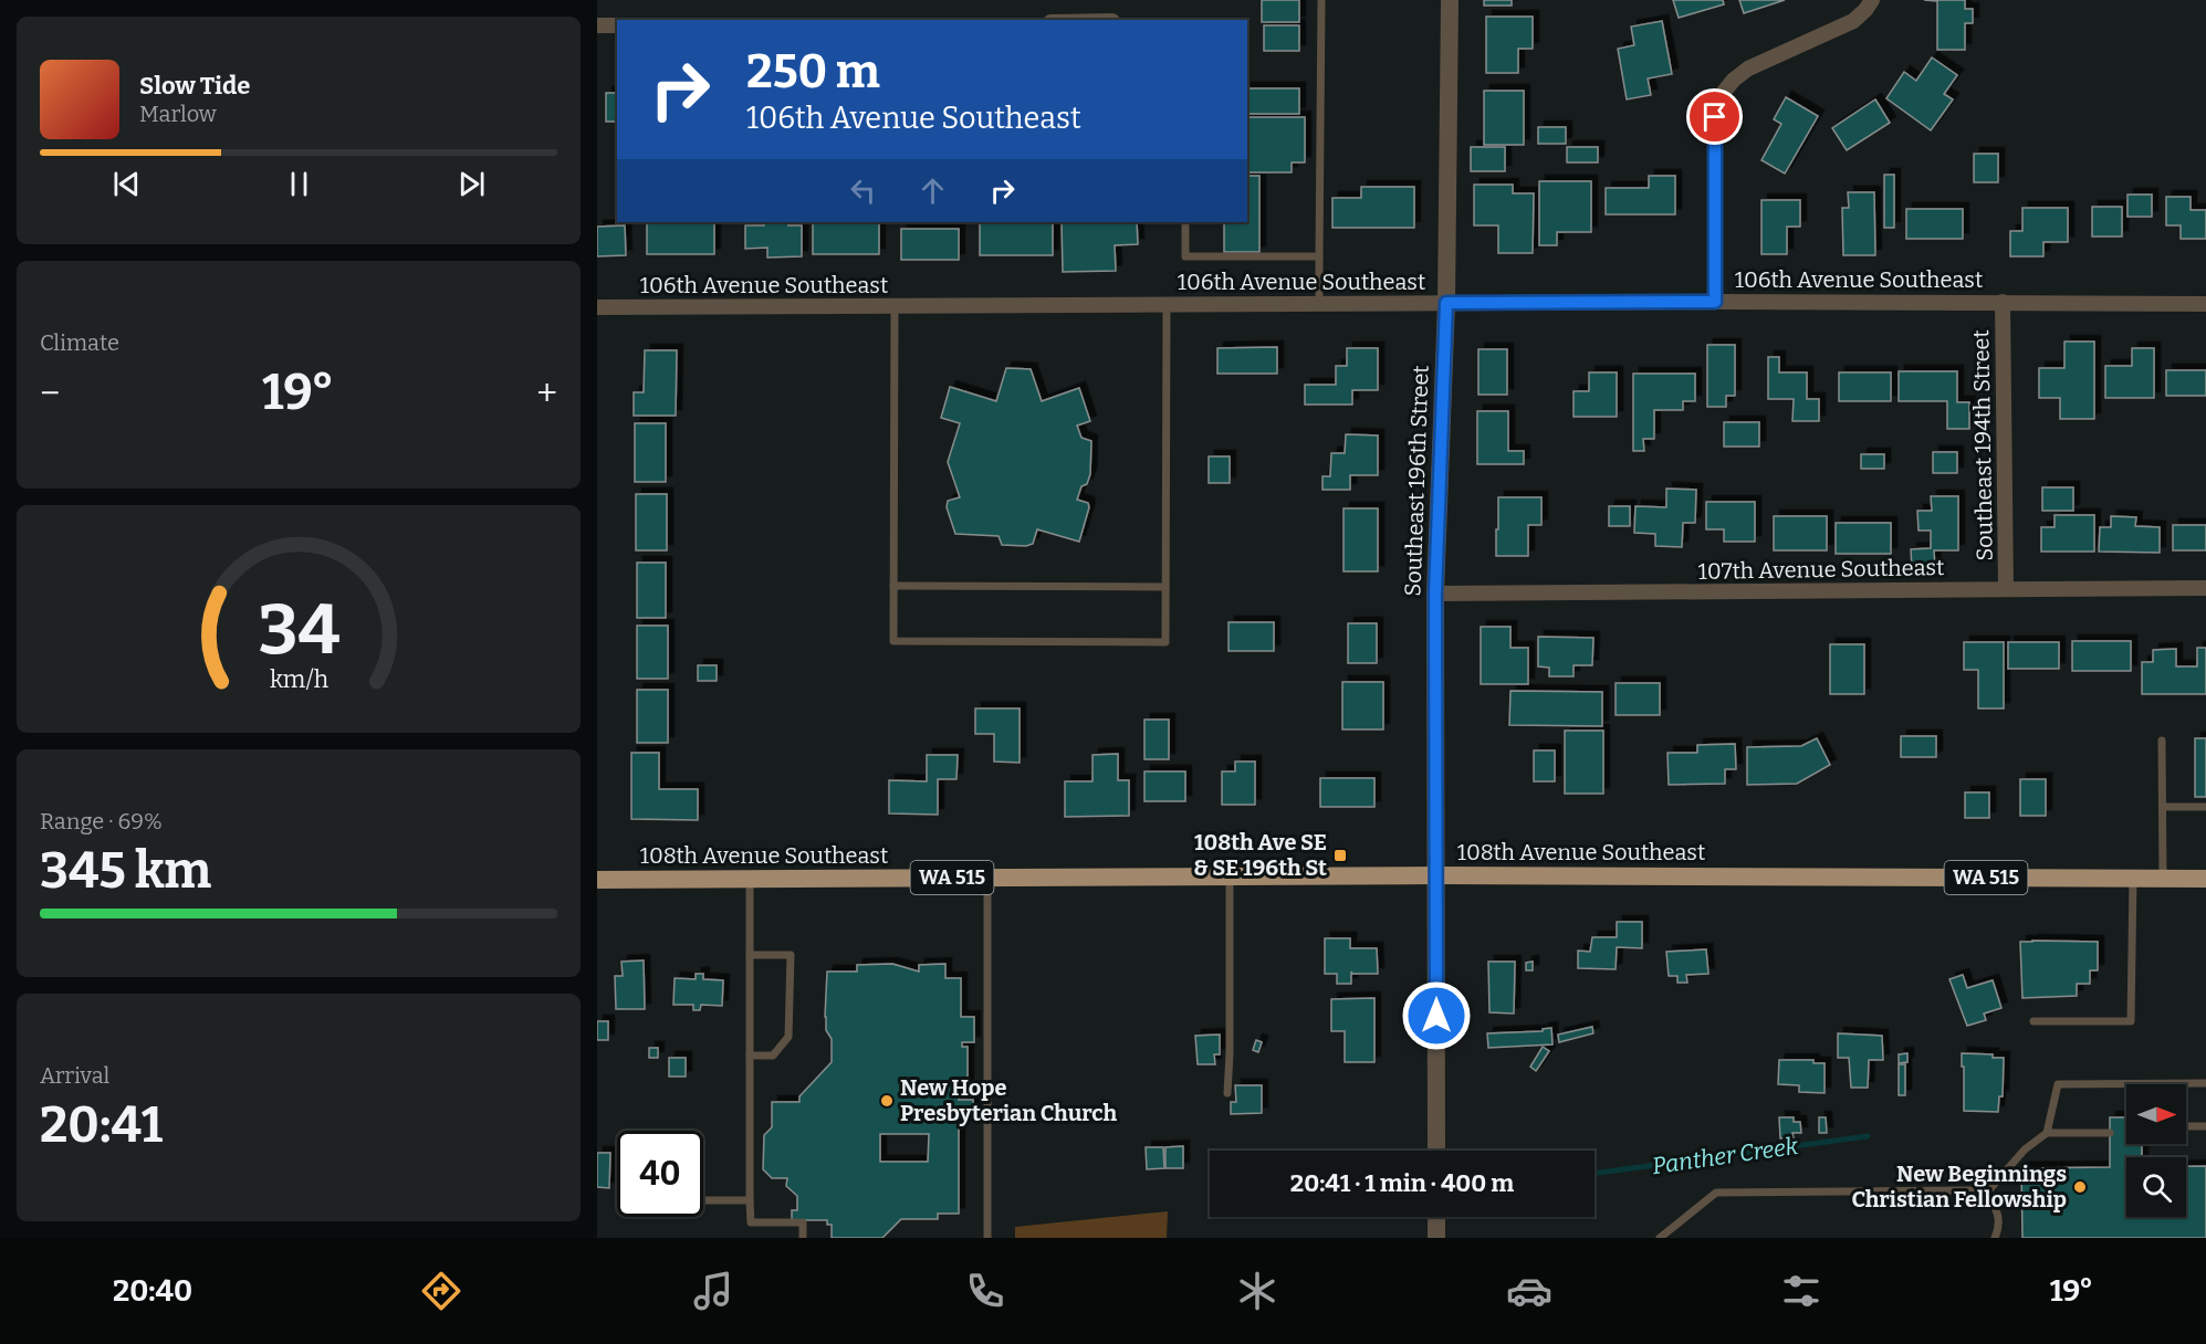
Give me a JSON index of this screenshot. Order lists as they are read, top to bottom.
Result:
{
  "streets": {
    "main road": ["108th Avenue Southeast", "WA 515"],
    "street": [
      "106th Avenue Southeast",
      "Southeast 194th Street",
      "Southeast 196th Street",
      "107th Avenue Southeast"
    ]
  },
  "crossings": [
    ["106th Avenue Southeast", "Southeast 194th Street"],
    ["106th Avenue Southeast", "Southeast 196th Street"],
    ["Southeast 194th Street", "107th Avenue Southeast"],
    ["Southeast 196th Street", "107th Avenue Southeast"],
    ["Southeast 196th Street", "108th Avenue Southeast"]
  ],
  "water": ["Panther Creek"],
  "places": {
    "transit": ["108th Ave SE & SE 196th St"],
    "other": ["New Hope Presbyterian Church", "New Beginnings Christian Fellowship"]
  },
  "north": "right",
  "page": {
    "turn": ["250 m", "106th Avenue Southeast"],
    "song": ["Slow Tide", "Marlow"],
    "tile": [
      "Climate",
      ["Range · 69%", "345 km"],
      ["Arrival", "20:41"]
    ],
    "heat": ["−", "19°", "+"],
    "limit": "40",
    "trip": "20:41 · 1 min · 400 m",
    "tabs": ["20:40", "19°"],
    "gauge": ["34", "km/h"]
  }
}
